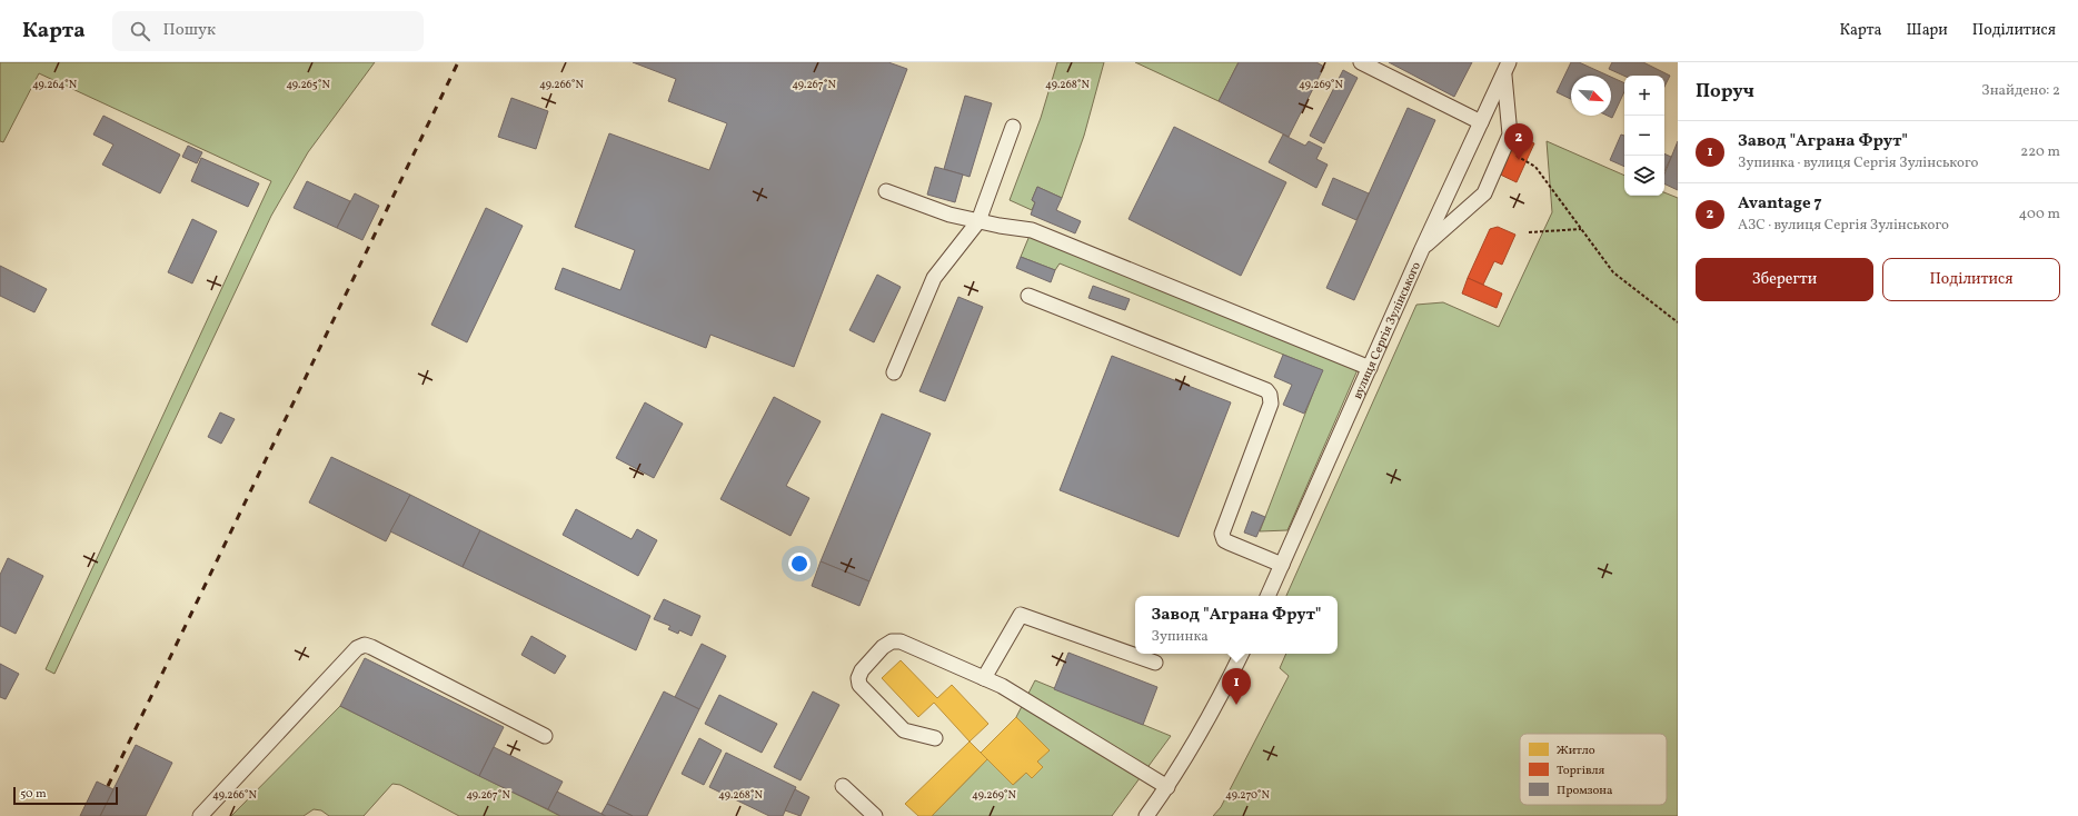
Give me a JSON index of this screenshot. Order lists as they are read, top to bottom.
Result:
{
  "streets": {
    "street": ["вулиця Сергія Зулінського"]
  },
  "legend": ["Житло", "Торгівля", "Промзона"],
  "scale_bar": "50 m",
  "north": "bottom right",
  "page": {
    "header": "Карта",
    "search": "Пошук",
    "nav": ["Карта", "Шари", "Поділитися"],
    "heading": ["Поруч", "Знайдено: 2"],
    "map_buttons": ["+", "−"],
    "list": [
      {
        "mark": "1",
        "name": "Завод \"Аграна Фрут\"",
        "note": "Зупинка · вулиця Сергія Зулінського",
        "value": "220 m"
      },
      {
        "mark": "2",
        "name": "Avantage 7",
        "note": "АЗС · вулиця Сергія Зулінського",
        "value": "400 m"
      }
    ],
    "pins": ["2", "1"],
    "buttons": ["Зберегти", "Поділитися"],
    "popup": ["Завод \"Аграна Фрут\"", "Зупинка"],
    "scale": "50 m"
  },
  "coordinates": [
    "49.264°N",
    "49.265°N",
    "49.266°N",
    "49.267°N",
    "49.268°N",
    "49.269°N",
    "49.270°N"
  ]
}
